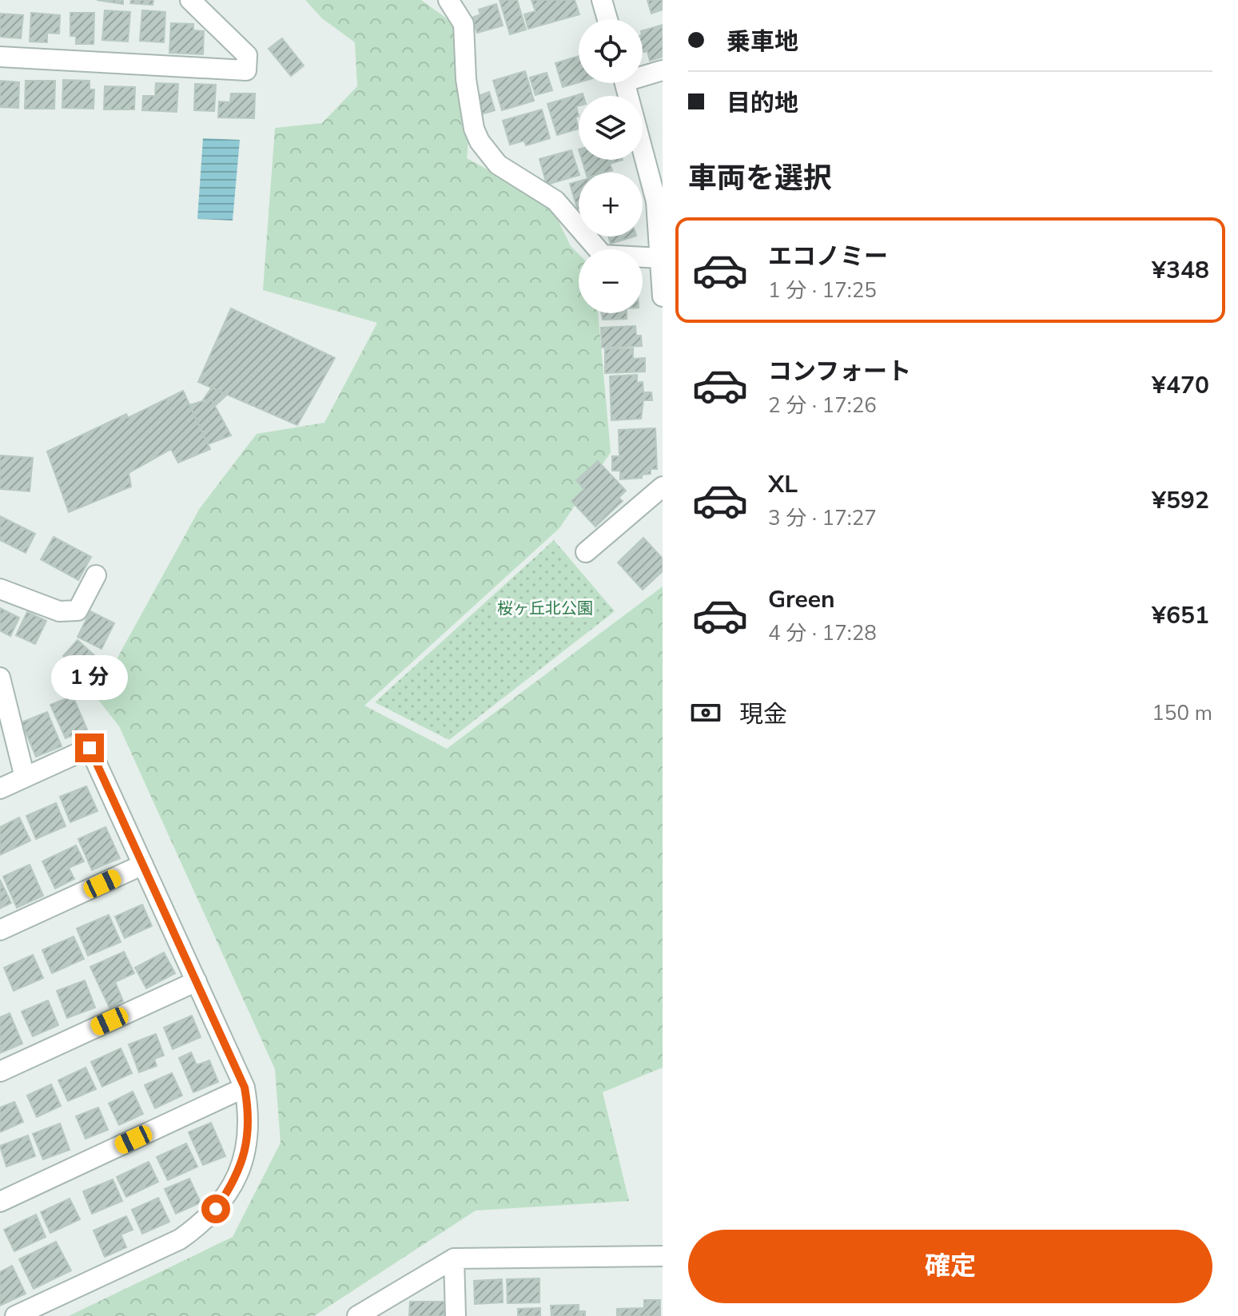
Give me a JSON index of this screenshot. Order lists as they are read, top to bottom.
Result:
{
  "parks": ["桜ヶ丘北公園"],
  "page": {
    "banner": ["乗車地", "目的地"],
    "map_buttons": ["+", "−"],
    "heading": "車両を選択",
    "list": [
      {
        "name": "エコノミー",
        "note": "1 分 · 17:25",
        "value": "¥348"
      },
      {
        "name": "コンフォート",
        "note": "2 分 · 17:26",
        "value": "¥470"
      },
      {
        "name": "XL",
        "note": "3 分 · 17:27",
        "value": "¥592"
      },
      {
        "name": "Green",
        "note": "4 分 · 17:28",
        "value": "¥651"
      }
    ],
    "bubble": "1 分",
    "pay": ["現金", "150 m"],
    "buttons": "確定"
  }
}
